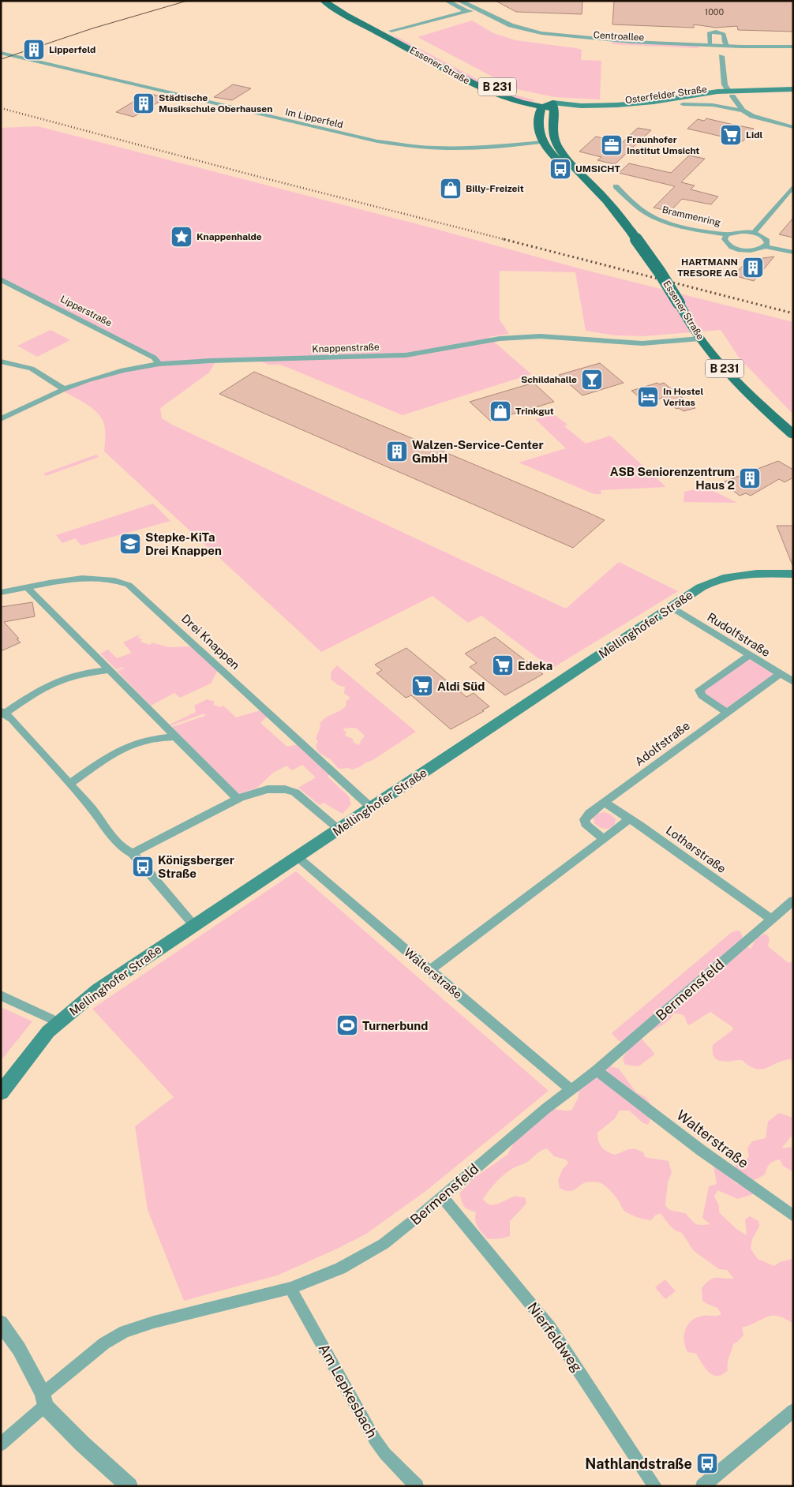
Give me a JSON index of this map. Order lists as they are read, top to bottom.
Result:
{
  "streets": {
    "main road": [
      "Essener Straße",
      "B 231",
      "Osterfelder Straße",
      "Mellinghofer Straße"
    ],
    "street": [
      "Centroallee",
      "Im Lipperfeld",
      "Brammenring",
      "Lipperstraße",
      "Knappenstraße",
      "Rudolfstraße",
      "Drei Knappen",
      "Adolfstraße",
      "Lotharstraße",
      "Walterstraße",
      "Bermensfeld",
      "Nierfeldweg",
      "Am Lepkesbach"
    ]
  },
  "crossings": [
    ["Essener Straße", "Osterfelder Straße"],
    ["Essener Straße", "Im Lipperfeld"],
    ["Essener Straße", "Knappenstraße"],
    ["Lipperstraße", "Knappenstraße"],
    ["Mellinghofer Straße", "Rudolfstraße"],
    ["Mellinghofer Straße", "Drei Knappen"],
    ["Mellinghofer Straße", "Walterstraße"],
    ["Rudolfstraße", "Adolfstraße"],
    ["Adolfstraße", "Lotharstraße"],
    ["Lotharstraße", "Bermensfeld"],
    ["Walterstraße", "Bermensfeld"],
    ["Bermensfeld", "Nierfeldweg"],
    ["Bermensfeld", "Am Lepkesbach"]
  ],
  "places": {
    "building": [
      "Lipperfeld",
      "Städtische Musikschule Oberhausen",
      "HARTMANN TRESORE AG",
      "Walzen-Service-Center GmbH",
      "ASB Seniorenzentrum Haus 2"
    ],
    "supermarket": ["Lidl", "Edeka", "Aldi Süd"],
    "office": ["Fraunhofer Institut Umsicht"],
    "bus stop": ["UMSICHT", "Königsberger Straße", "Nathlandstraße"],
    "shop": ["Billy-Freizeit", "Trinkgut"],
    "place": ["Knappenhalde"],
    "bar": ["Schildahalle"],
    "hotel": ["In Hostel Veritas"],
    "school or university": ["Stepke-KiTa Drei Knappen"],
    "sports": ["Turnerbund"]
  },
  "house_numbers": ["1000"]
}
